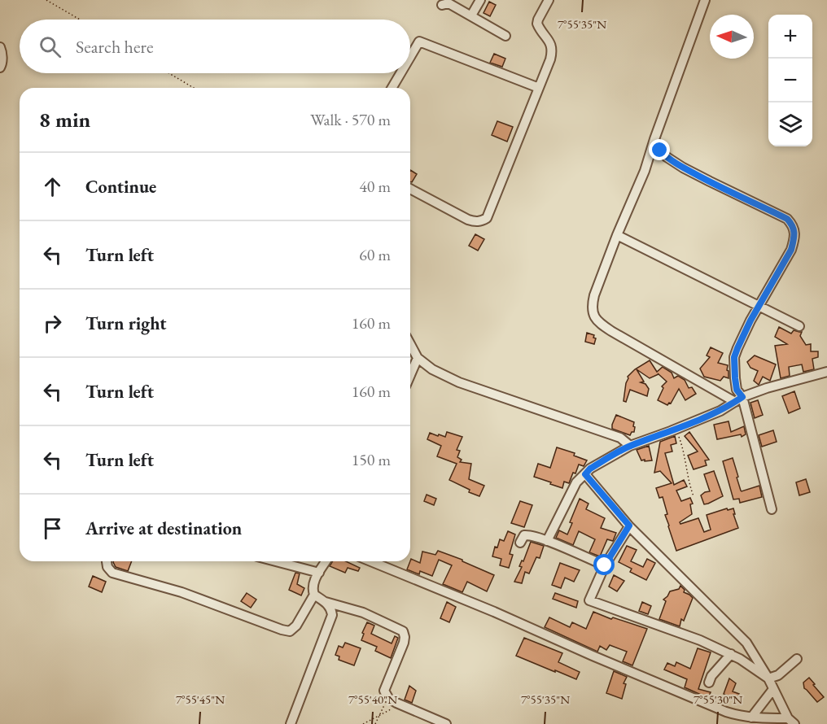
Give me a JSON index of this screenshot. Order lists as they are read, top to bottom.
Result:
{
  "north": "left",
  "page": {
    "map_buttons": ["+", "−"],
    "search": "Search here",
    "heading": ["8 min", "Walk · 570 m"],
    "list": [
      ["Continue", "40 m"],
      ["Turn left", "60 m"],
      ["Turn right", "160 m"],
      ["Turn left", "160 m"],
      ["Turn left", "150 m"],
      "Arrive at destination"
    ]
  },
  "coordinates": [
    "7°55'35\"N",
    "7°55'45\"N",
    "7°55'40\"N",
    "7°55'30\"N"
  ]
}
